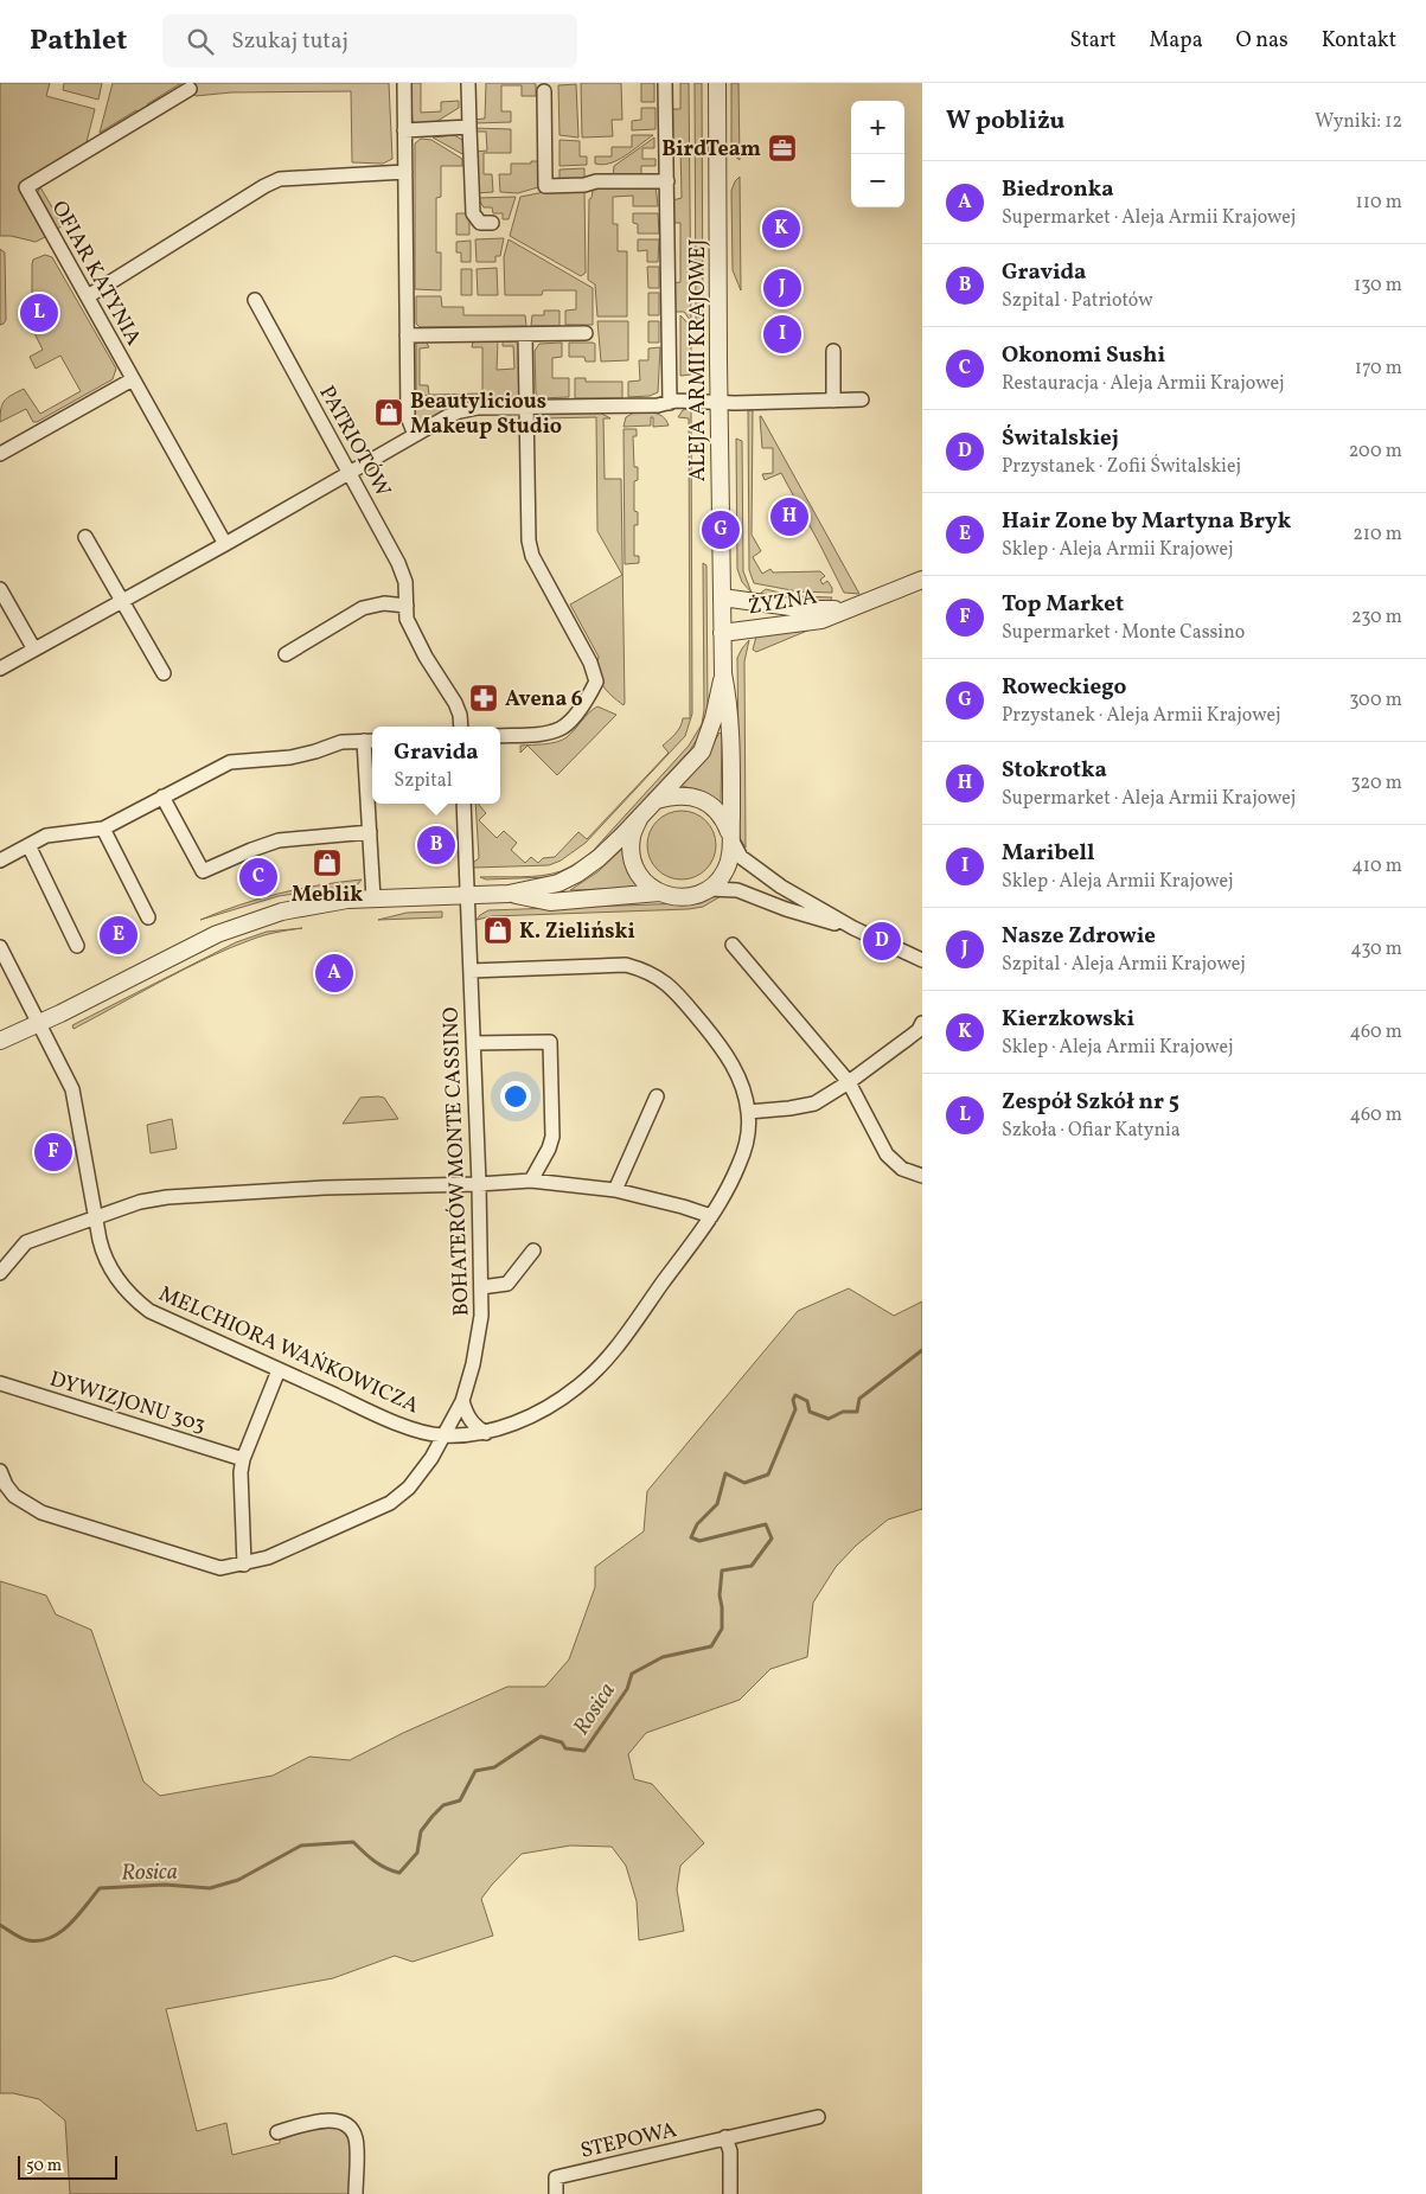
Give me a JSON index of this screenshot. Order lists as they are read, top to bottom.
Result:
{
  "streets": {
    "street": [
      "OFIAR KATYNIA",
      "ALEJA ARMII KRAJOWEJ",
      "PATRIOTÓW",
      "ŻYZNA",
      "BOHATERÓW MONTE CASSINO",
      "MELCHIORA WAŃKOWICZA",
      "DYWIZJONU 303",
      "STEPOWA"
    ]
  },
  "crossings": [
    ["ALEJA ARMII KRAJOWEJ", "ŻYZNA"],
    ["ALEJA ARMII KRAJOWEJ", "BOHATERÓW MONTE CASSINO"],
    ["ALEJA ARMII KRAJOWEJ", "MELCHIORA WAŃKOWICZA"],
    ["BOHATERÓW MONTE CASSINO", "MELCHIORA WAŃKOWICZA"]
  ],
  "water": ["Rosica"],
  "places": {
    "office": ["BirdTeam"],
    "shop": ["Beautylicious Makeup Studio", "Meblik", "K. Zieliński"],
    "pharmacy": ["Avena 6"]
  },
  "scale_bar": "50 m",
  "page": {
    "header": "Pathlet",
    "search": "Szukaj tutaj",
    "nav": [
      "Start",
      "Mapa",
      "O nas",
      "Kontakt"
    ],
    "heading": ["W pobliżu", "Wyniki: 12"],
    "map_buttons": ["+", "−"],
    "list": [
      {
        "mark": "A",
        "name": "Biedronka",
        "note": "Supermarket · Aleja Armii Krajowej",
        "value": "110 m"
      },
      {
        "mark": "B",
        "name": "Gravida",
        "note": "Szpital · Patriotów",
        "value": "130 m"
      },
      {
        "mark": "C",
        "name": "Okonomi Sushi",
        "note": "Restauracja · Aleja Armii Krajowej",
        "value": "170 m"
      },
      {
        "mark": "D",
        "name": "Świtalskiej",
        "note": "Przystanek · Zofii Świtalskiej",
        "value": "200 m"
      },
      {
        "mark": "E",
        "name": "Hair Zone by Martyna Bryk",
        "note": "Sklep · Aleja Armii Krajowej",
        "value": "210 m"
      },
      {
        "mark": "F",
        "name": "Top Market",
        "note": "Supermarket · Monte Cassino",
        "value": "230 m"
      },
      {
        "mark": "G",
        "name": "Roweckiego",
        "note": "Przystanek · Aleja Armii Krajowej",
        "value": "300 m"
      },
      {
        "mark": "H",
        "name": "Stokrotka",
        "note": "Supermarket · Aleja Armii Krajowej",
        "value": "320 m"
      },
      {
        "mark": "I",
        "name": "Maribell",
        "note": "Sklep · Aleja Armii Krajowej",
        "value": "410 m"
      },
      {
        "mark": "J",
        "name": "Nasze Zdrowie",
        "note": "Szpital · Aleja Armii Krajowej",
        "value": "430 m"
      },
      {
        "mark": "K",
        "name": "Kierzkowski",
        "note": "Sklep · Aleja Armii Krajowej",
        "value": "460 m"
      },
      {
        "mark": "L",
        "name": "Zespół Szkół nr 5",
        "note": "Szkoła · Ofiar Katynia",
        "value": "460 m"
      }
    ],
    "pins": [
      "K",
      "J",
      "L",
      "I",
      "H",
      "G",
      "B",
      "C",
      "E",
      "D",
      "A",
      "F"
    ],
    "popup": ["Gravida", "Szpital"],
    "scale": "50 m"
  }
}
